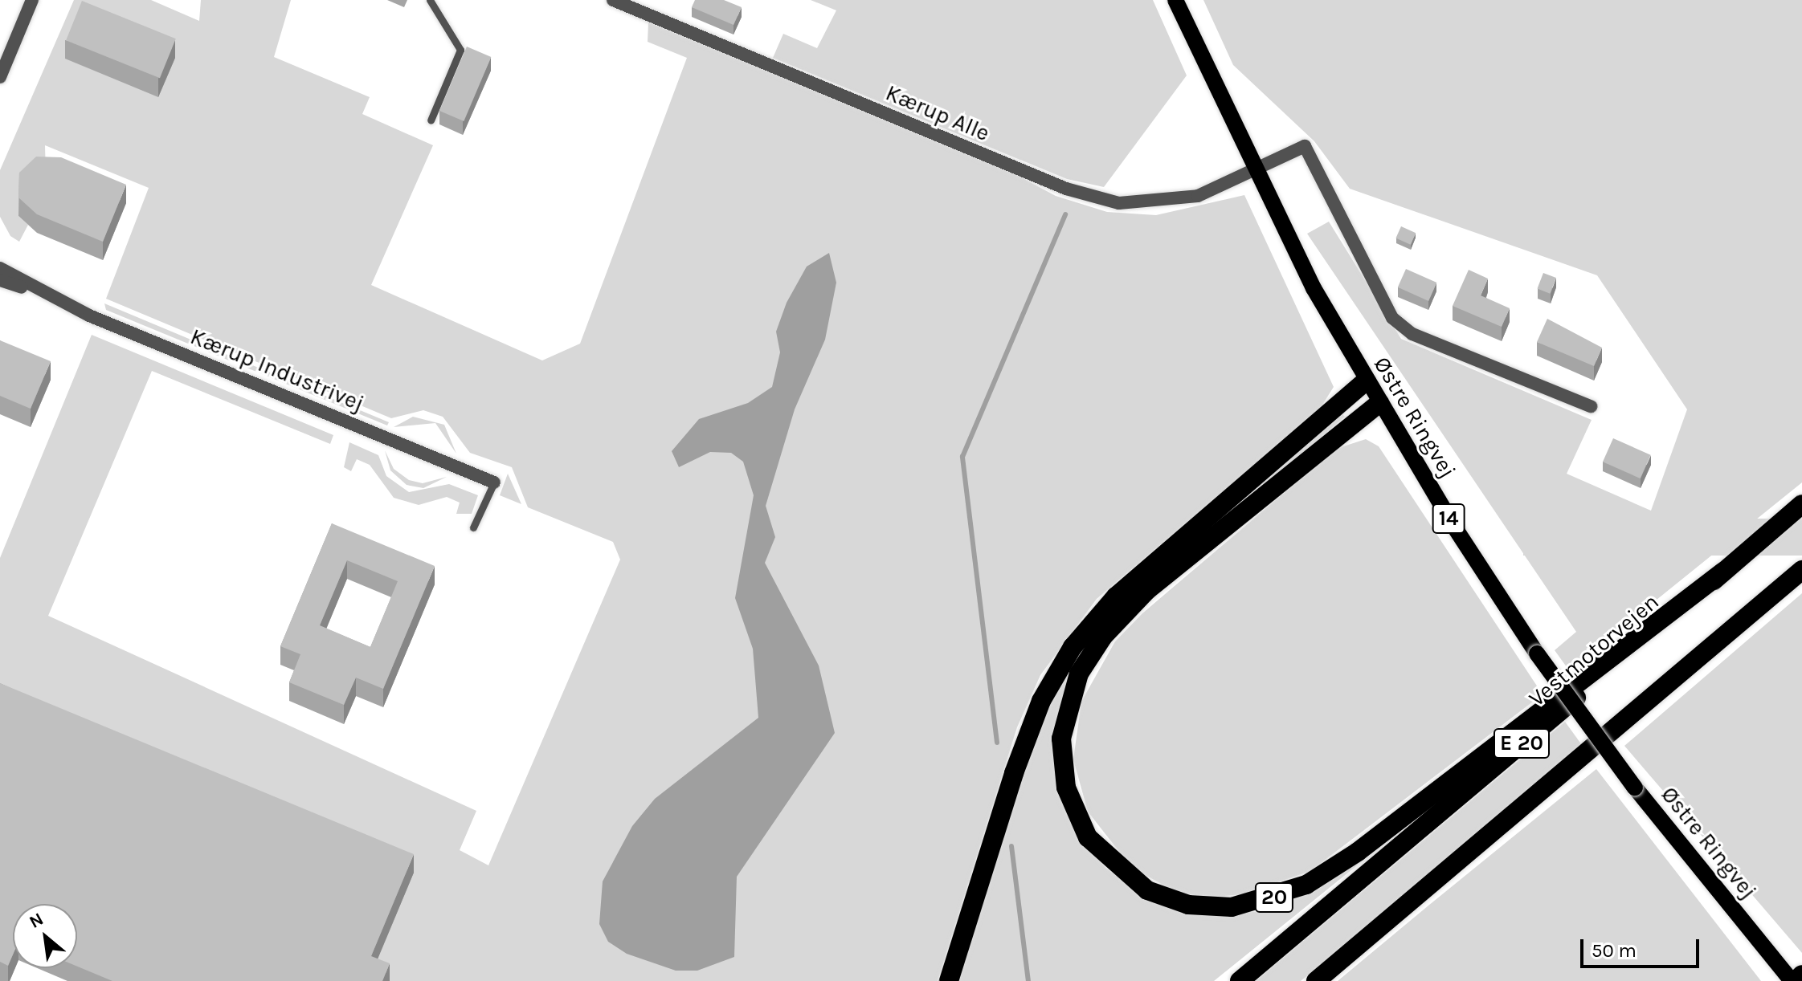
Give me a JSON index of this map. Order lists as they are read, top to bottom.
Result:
{
  "streets": {
    "highway": ["Vestmotorvejen", "E 20", "20"],
    "main road": ["Østre Ringvej", "14"],
    "street": ["Kærup Alle", "Kærup Industrivej"]
  },
  "crossings": [
    ["Kærup Alle", "Østre Ringvej"],
    ["Østre Ringvej", "20"],
    ["Vestmotorvejen", "20"]
  ],
  "scale_bar": "50 m",
  "north": "top left"
}
